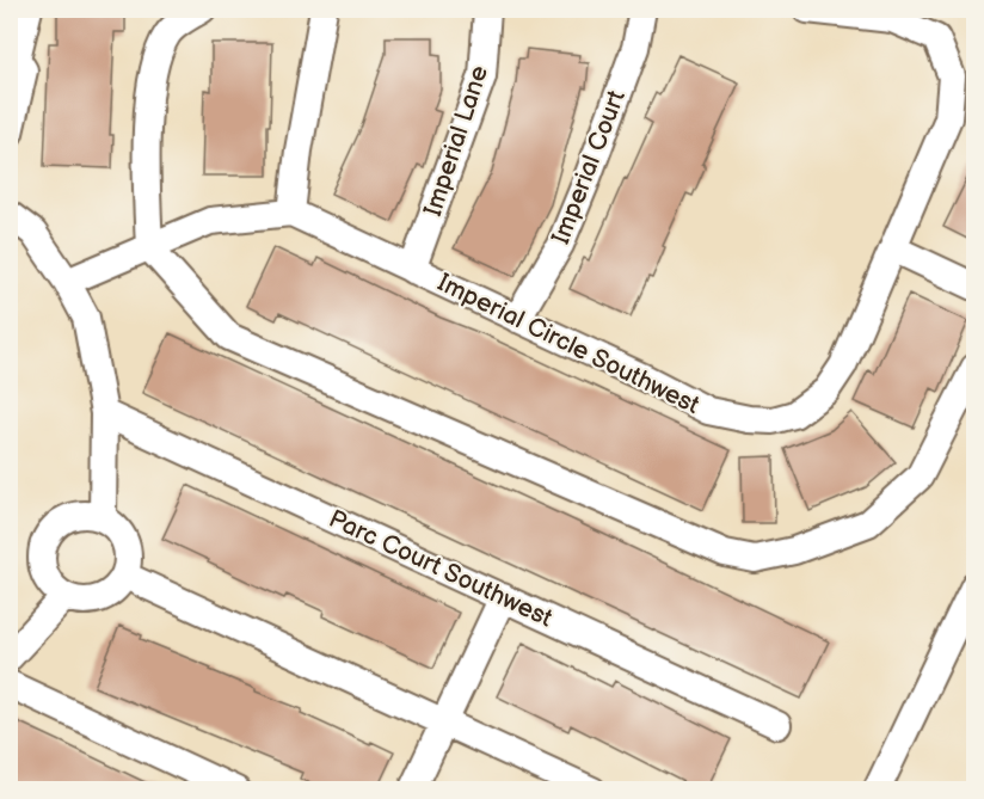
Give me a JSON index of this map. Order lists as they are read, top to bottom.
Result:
{
  "streets": {
    "street": [
      "Imperial Lane",
      "Imperial Court",
      "Imperial Circle Southwest",
      "Parc Court Southwest"
    ]
  },
  "crossings": [
    ["Imperial Lane", "Imperial Circle Southwest"],
    ["Imperial Court", "Imperial Circle Southwest"]
  ]
}
